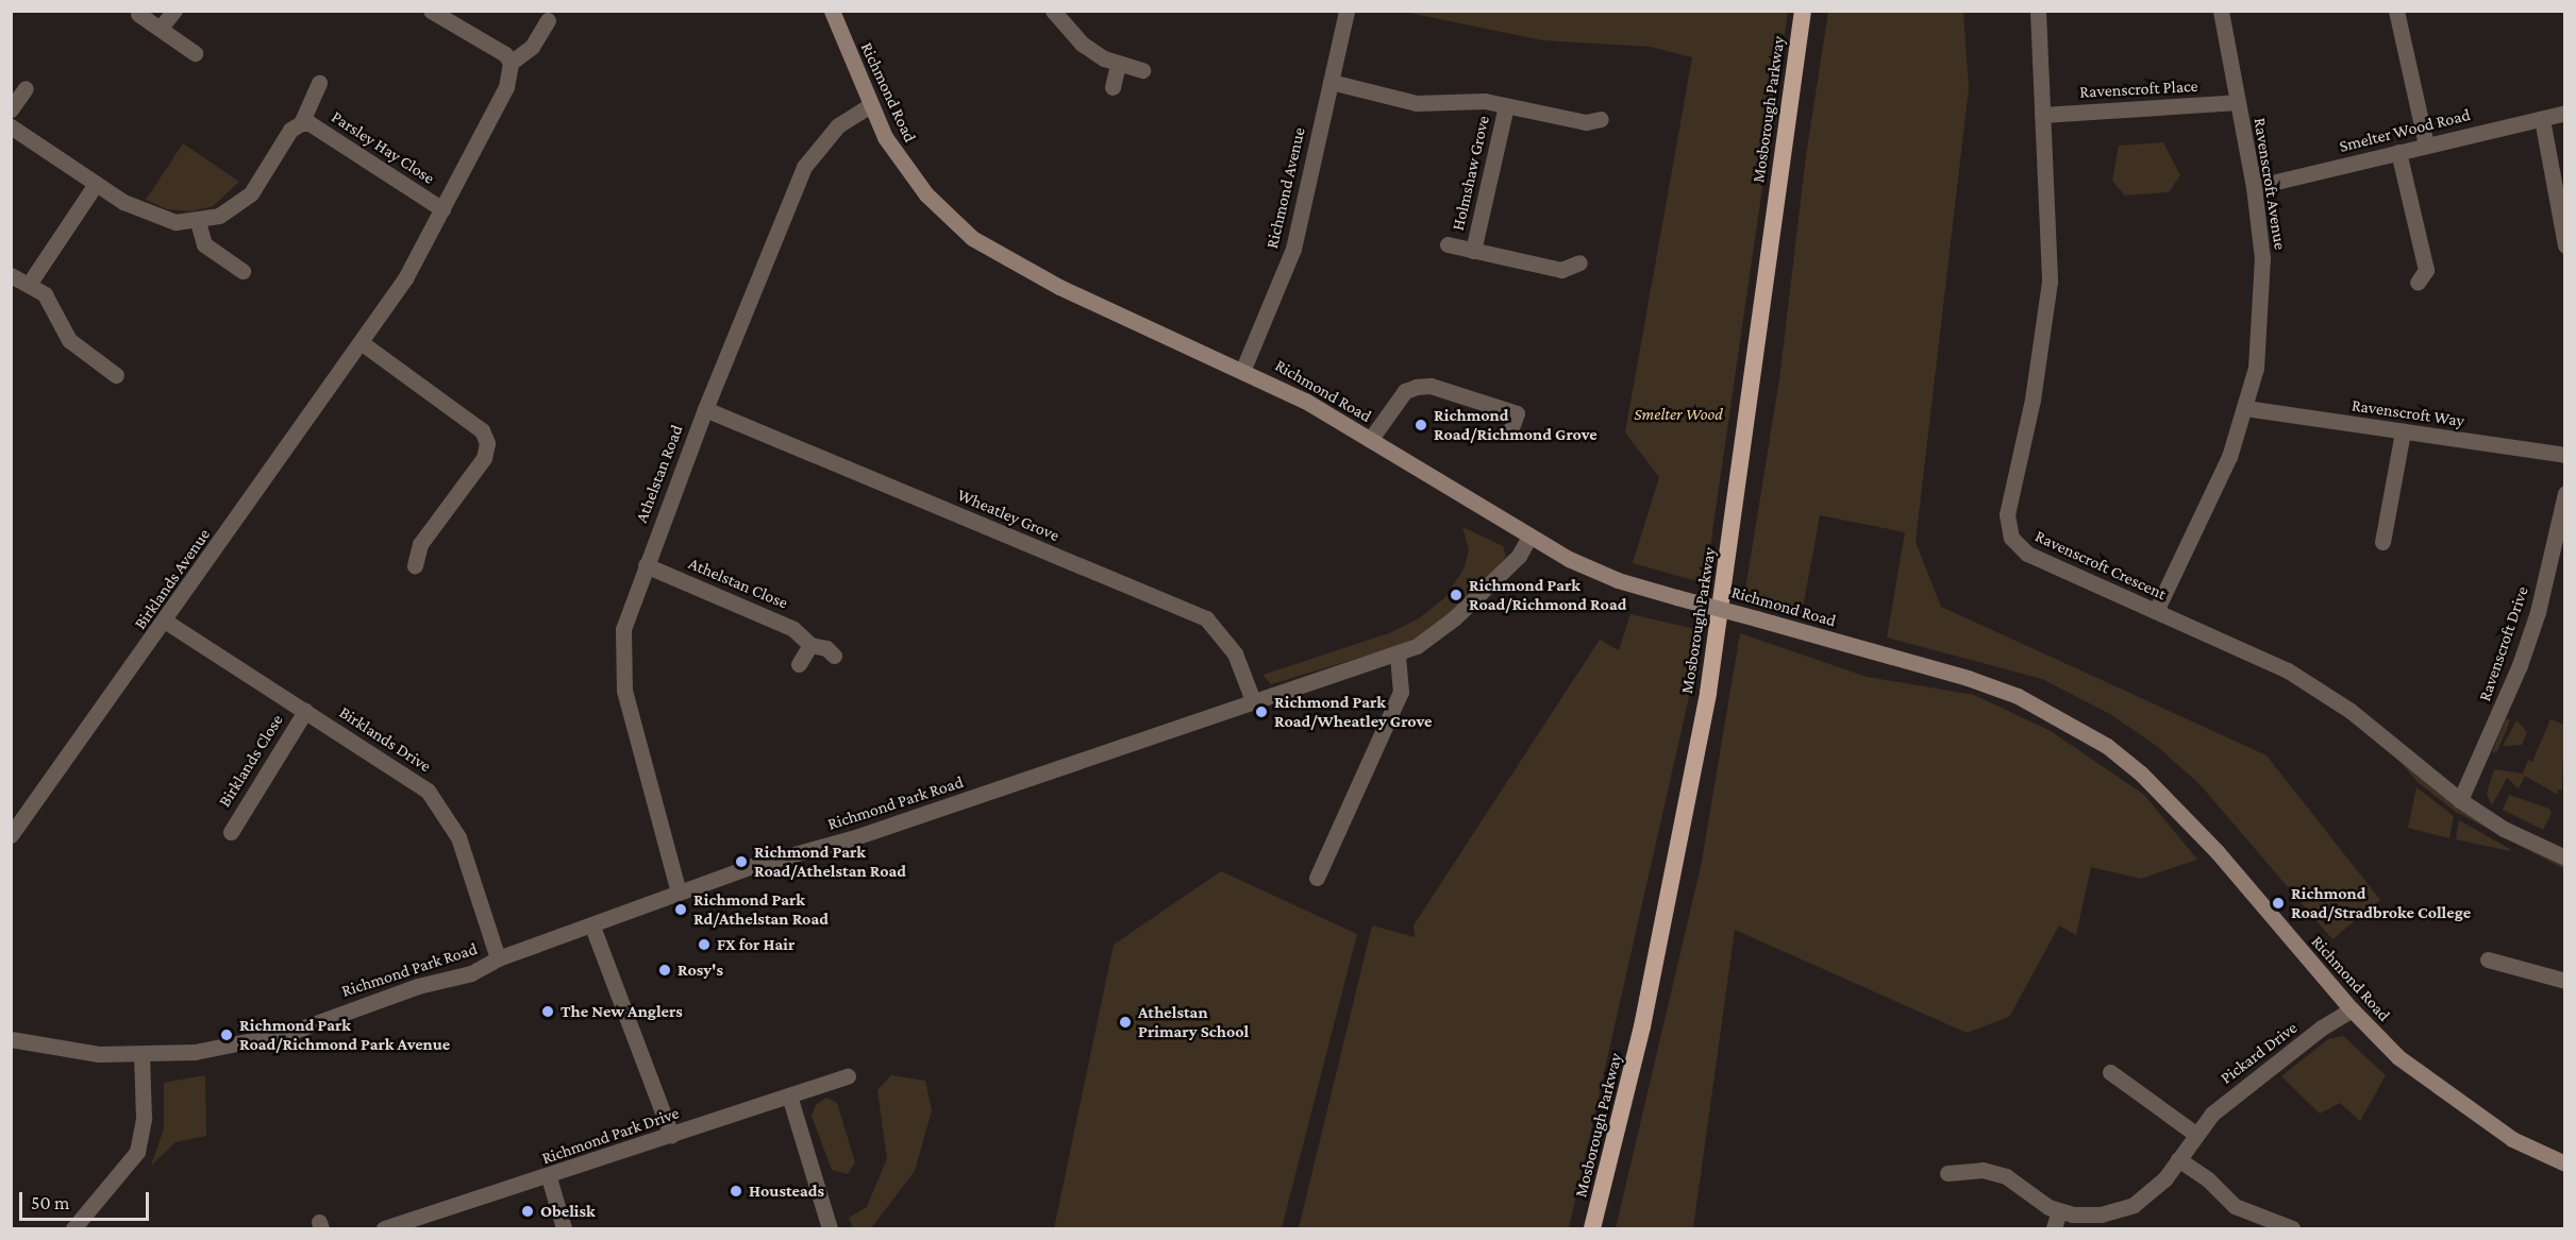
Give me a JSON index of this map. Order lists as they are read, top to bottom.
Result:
{
  "streets": {
    "highway": ["Mosborough Parkway"],
    "main road": ["Richmond Road"],
    "street": [
      "Ravenscroft Place",
      "Smelter Wood Road",
      "Parsley Hay Close",
      "Holmshaw Grove",
      "Ravenscroft Avenue",
      "Richmond Avenue",
      "Ravenscroft Way",
      "Athelstan Road",
      "Wheatley Grove",
      "Ravenscroft Crescent",
      "Birklands Avenue",
      "Athelstan Close",
      "Ravenscroft Drive",
      "Birklands Drive",
      "Birklands Close",
      "Richmond Park Road",
      "Pickard Drive",
      "Richmond Park Drive"
    ]
  },
  "crossings": [
    ["Ravenscroft Place", "Ravenscroft Avenue"],
    ["Ravenscroft Place", "Ravenscroft Crescent"],
    ["Richmond Road", "Richmond Avenue"],
    ["Richmond Road", "Athelstan Road"],
    ["Richmond Road", "Richmond Park Road"],
    ["Richmond Road", "Pickard Drive"],
    ["Smelter Wood Road", "Ravenscroft Avenue"],
    ["Parsley Hay Close", "Birklands Avenue"],
    ["Ravenscroft Avenue", "Ravenscroft Way"],
    ["Ravenscroft Avenue", "Ravenscroft Crescent"],
    ["Athelstan Road", "Wheatley Grove"],
    ["Athelstan Road", "Athelstan Close"],
    ["Athelstan Road", "Richmond Park Road"],
    ["Wheatley Grove", "Richmond Park Road"],
    ["Ravenscroft Crescent", "Ravenscroft Drive"],
    ["Birklands Avenue", "Birklands Drive"],
    ["Birklands Drive", "Birklands Close"],
    ["Birklands Drive", "Richmond Park Road"]
  ],
  "parks": ["Smelter Wood"],
  "places": [
    "Richmond Road/Richmond Grove",
    "Richmond Park Road/Richmond Road",
    "Richmond Park Road/Wheatley Grove",
    "Richmond Park Road/Athelstan Road",
    "Richmond Road/Stradbroke College",
    "Richmond Park Rd/Athelstan Road",
    "FX for Hair",
    "Rosy's",
    "The New Anglers",
    "Athelstan Primary School",
    "Richmond Park Road/Richmond Park Avenue",
    "Housteads",
    "Obelisk"
  ],
  "scale_bar": "50 m"
}
